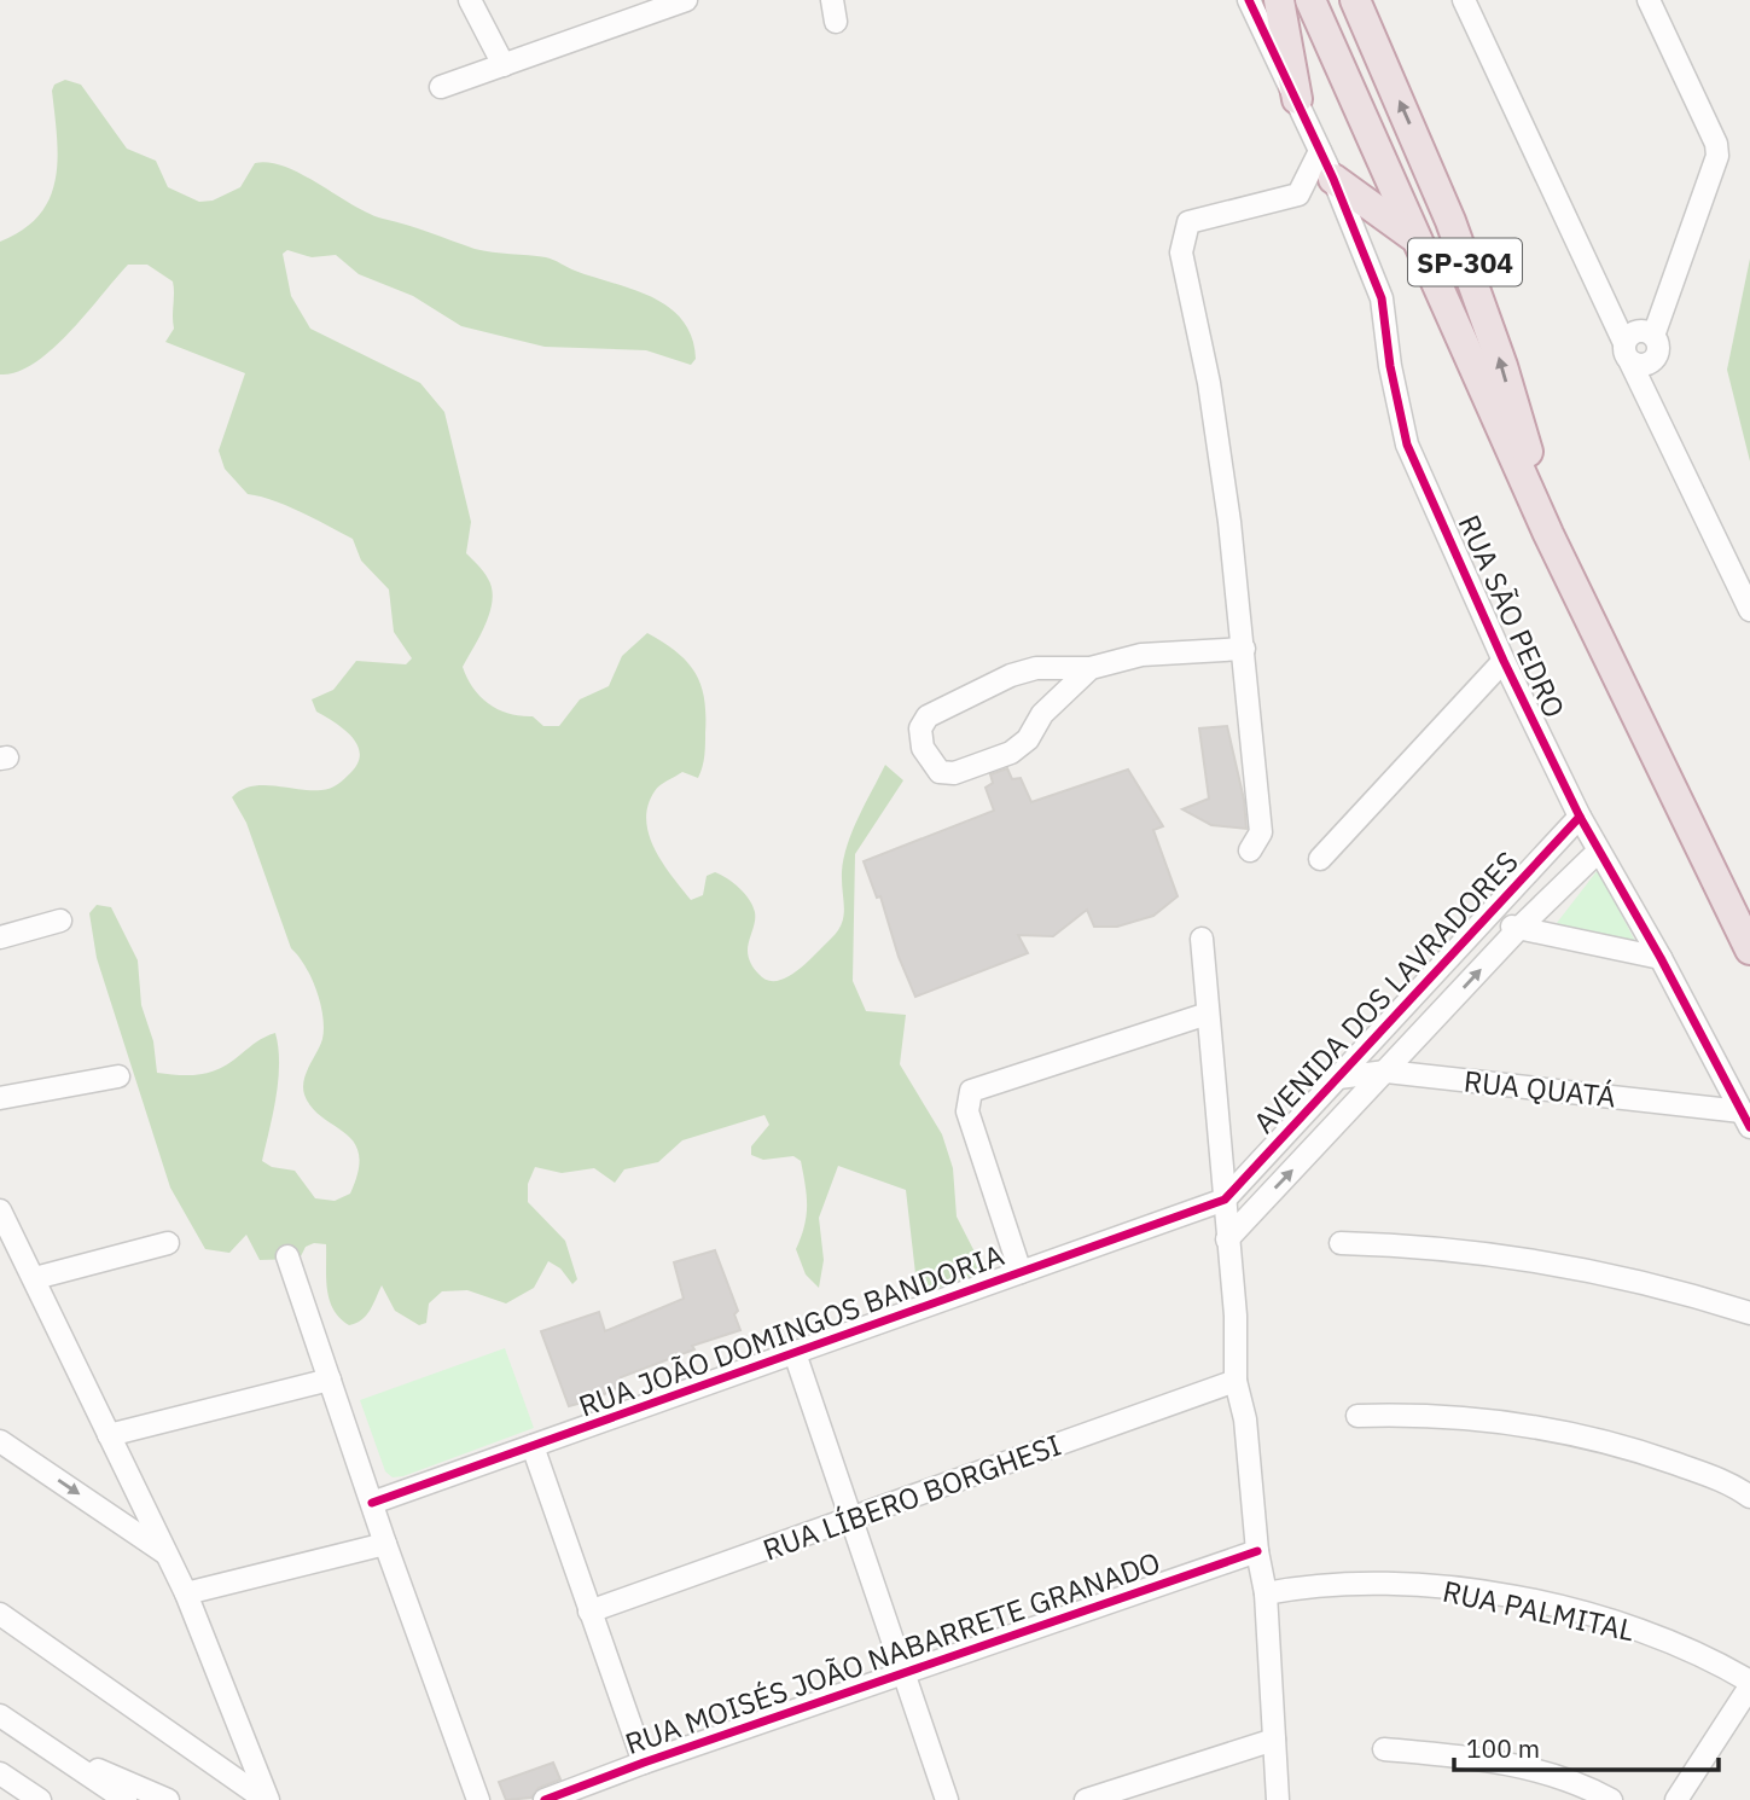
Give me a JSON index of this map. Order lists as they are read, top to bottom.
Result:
{
  "streets": {
    "highway": ["SP-304"],
    "street": [
      "RUA SÃO PEDRO",
      "AVENIDA DOS LAVRADORES",
      "RUA QUATÁ",
      "RUA JOÃO DOMINGOS BANDORIA",
      "RUA LÍBERO BORGHESI",
      "RUA PALMITAL",
      "RUA MOISÉS JOÃO NABARRETE GRANADO"
    ]
  },
  "crossings": [
    ["RUA SÃO PEDRO", "AVENIDA DOS LAVRADORES"],
    ["RUA SÃO PEDRO", "RUA QUATÁ"],
    ["AVENIDA DOS LAVRADORES", "RUA QUATÁ"],
    ["AVENIDA DOS LAVRADORES", "RUA JOÃO DOMINGOS BANDORIA"]
  ],
  "scale_bar": "100 m"
}
